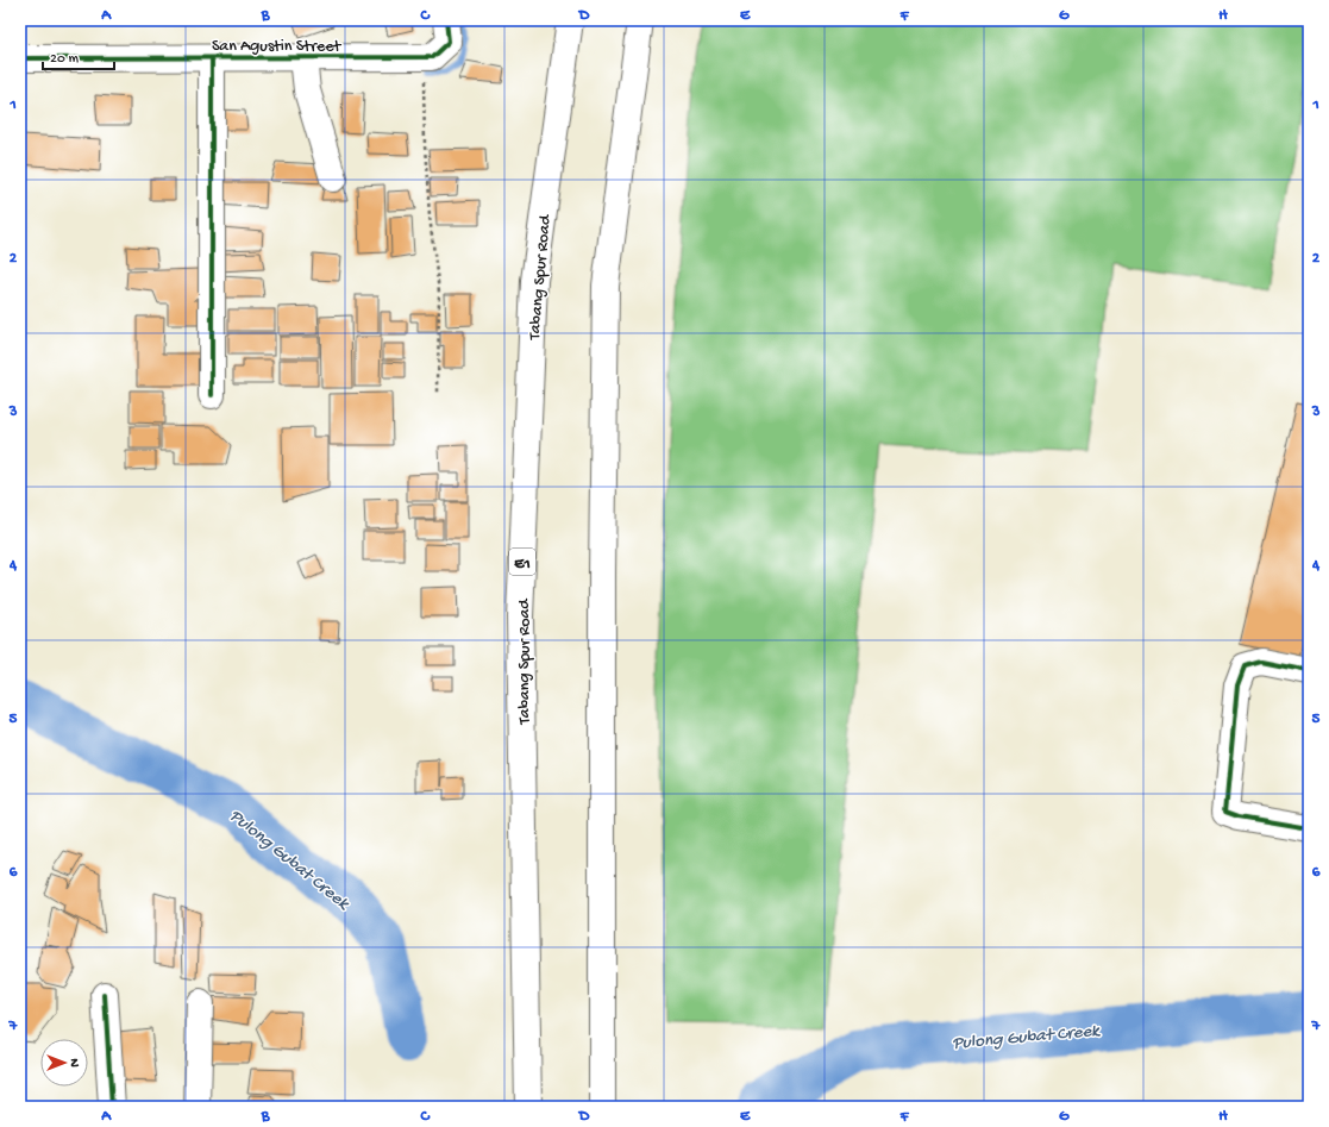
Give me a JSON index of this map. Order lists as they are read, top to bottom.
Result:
{
  "streets": {
    "main road": ["San Agustin Street", "Tabang Spur Road", "E1"]
  },
  "water": ["Pulong Gubat Creek"],
  "scale_bar": "20 m",
  "north": "right",
  "grid": {
    "columns": [
      "A",
      "B",
      "C",
      "D",
      "E",
      "F",
      "G",
      "H"
    ],
    "rows": [
      "1",
      "2",
      "3",
      "4",
      "5",
      "6",
      "7"
    ]
  }
}
